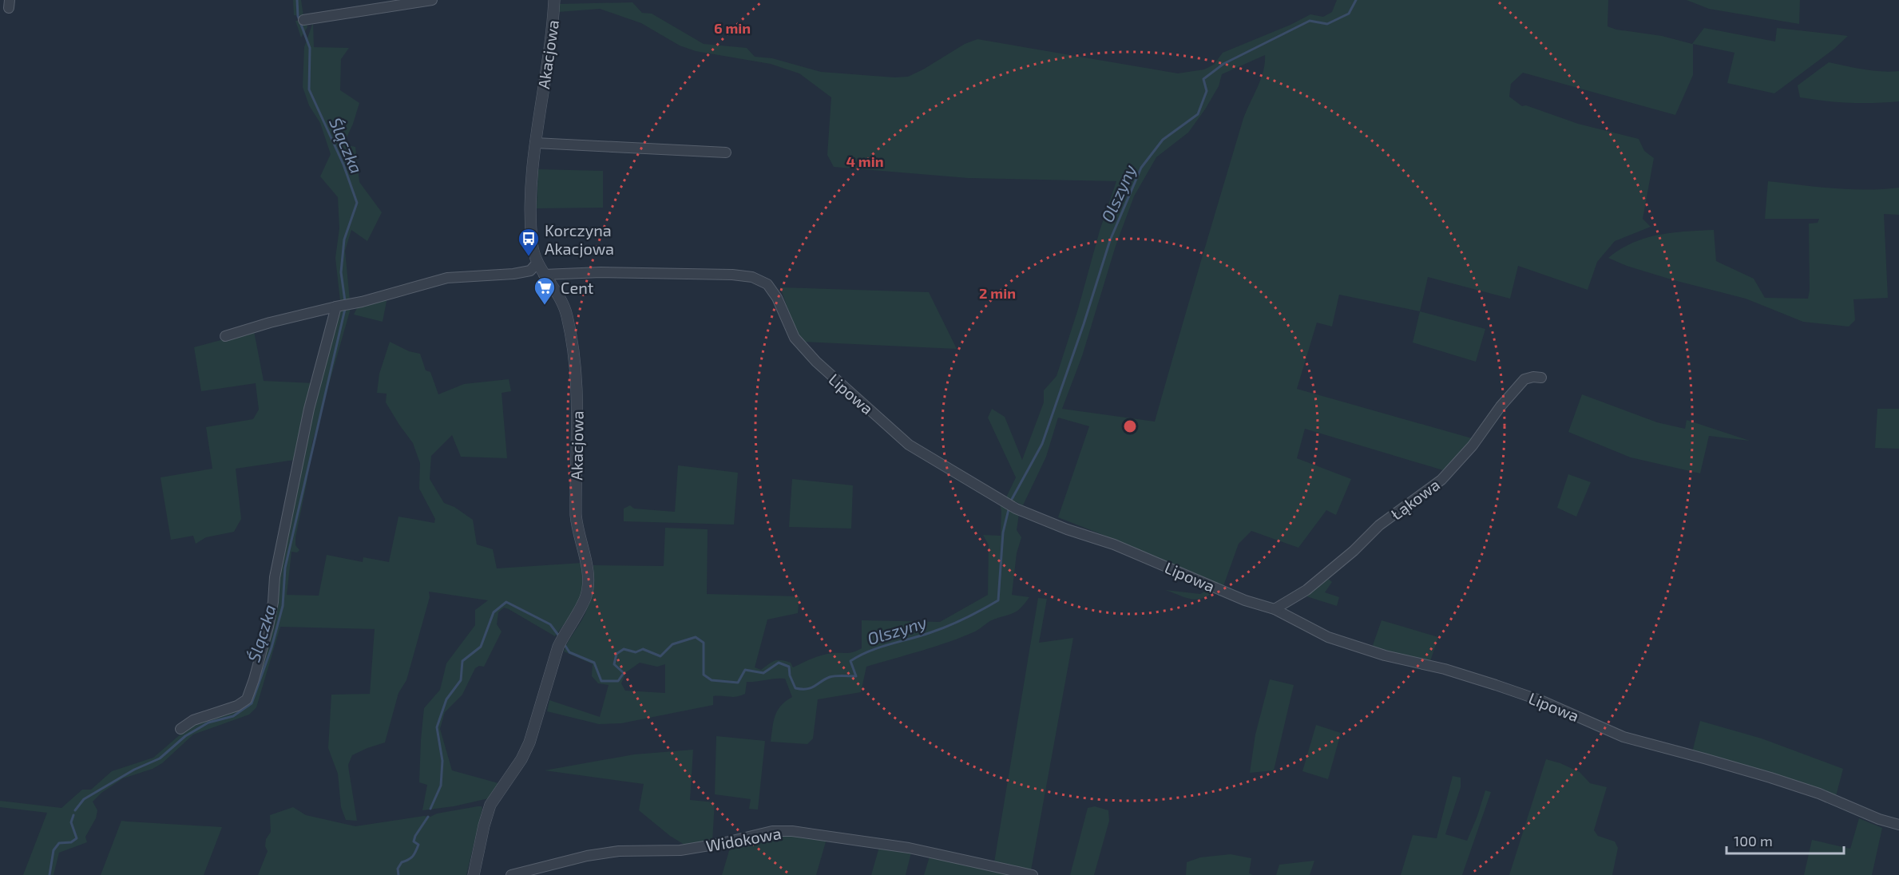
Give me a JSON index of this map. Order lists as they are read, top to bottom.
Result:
{
  "streets": {
    "street": [
      "Akacjowa",
      "Lipowa",
      "Łąkowa",
      "Widokowa"
    ]
  },
  "crossings": [
    ["Akacjowa", "Lipowa"],
    ["Lipowa", "Łąkowa"]
  ],
  "water": ["Ślączka", "Olszyny"],
  "places": {
    "bus stop": ["Korczyna Akacjowa"],
    "supermarket": ["Cent"]
  },
  "scale_bar": "100 m",
  "rings": ["6 min", "4 min", "2 min"]
}
